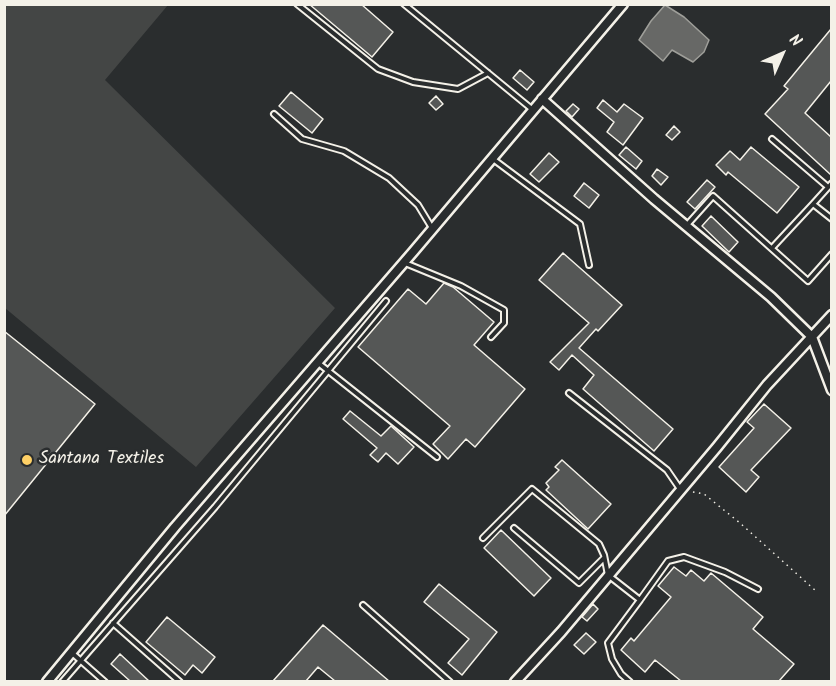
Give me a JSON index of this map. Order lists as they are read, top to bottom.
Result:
{
  "places": ["Santana Textiles"],
  "north": "top right"
}
